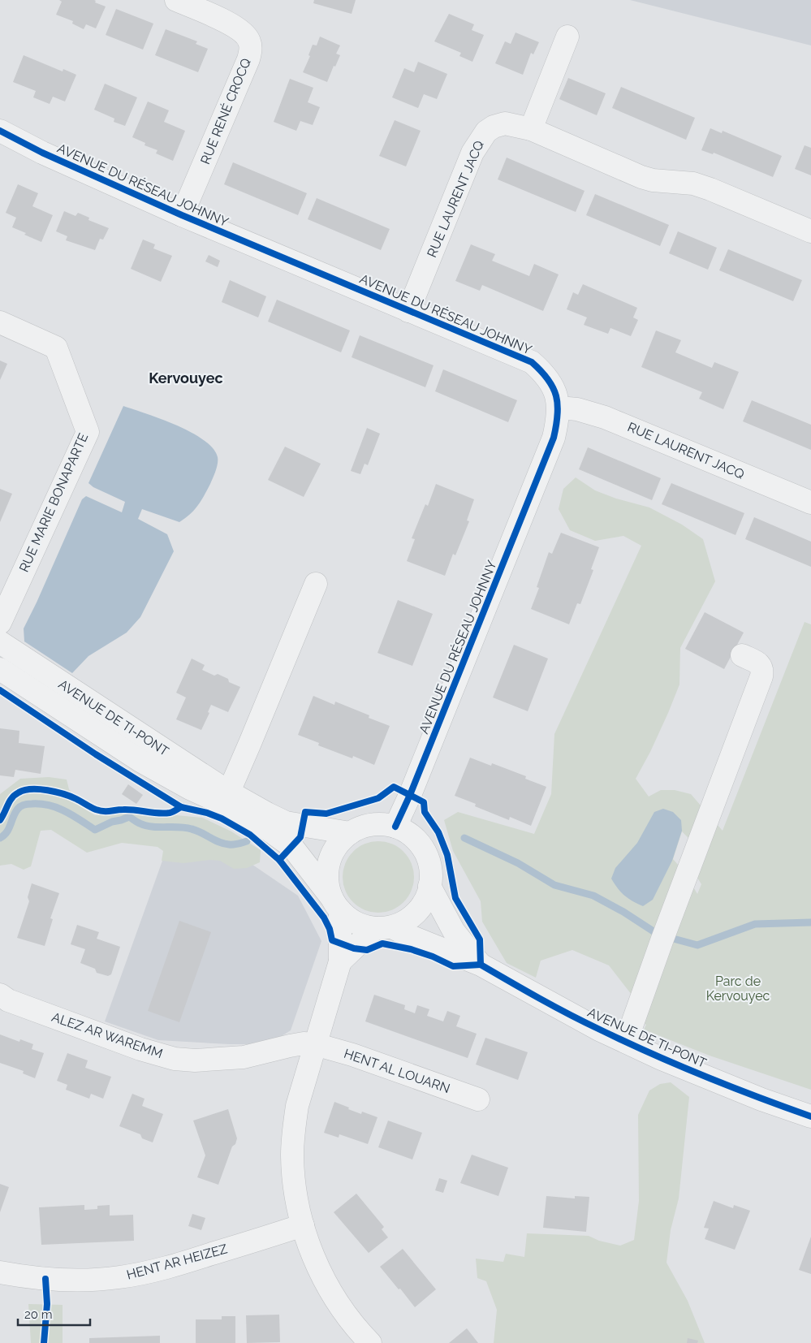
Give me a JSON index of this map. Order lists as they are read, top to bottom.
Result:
{
  "streets": {
    "street": [
      "RUE RENÉ CROCQ",
      "AVENUE DU RÉSEAU JOHNNY",
      "RUE LAURENT JACQ",
      "RUE MARIE BONAPARTE",
      "AVENUE DE TI-PONT",
      "ALEZ AR WAREMM",
      "HENT AL LOUARN",
      "HENT AR HEIZEZ"
    ]
  },
  "crossings": [
    ["RUE RENÉ CROCQ", "AVENUE DU RÉSEAU JOHNNY"],
    ["AVENUE DU RÉSEAU JOHNNY", "RUE LAURENT JACQ"],
    ["AVENUE DU RÉSEAU JOHNNY", "AVENUE DE TI-PONT"],
    ["ALEZ AR WAREMM", "HENT AL LOUARN"]
  ],
  "districts": ["Kervouyec"],
  "parks": ["Parc de Kervouyec"],
  "scale_bar": "20 m"
}
